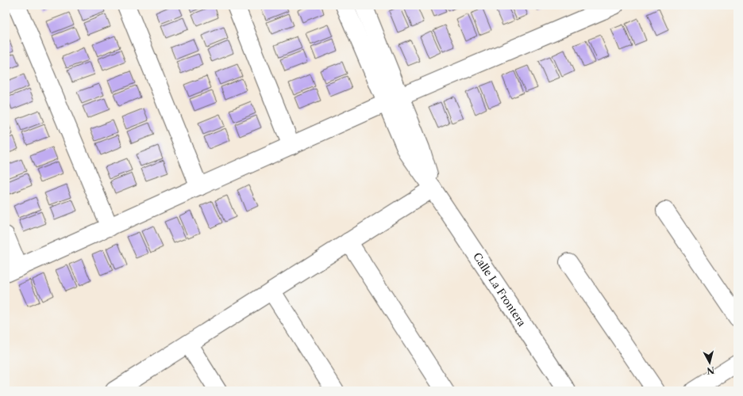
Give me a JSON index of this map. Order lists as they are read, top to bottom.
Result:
{
  "streets": {
    "street": ["Calle La Frontera"]
  },
  "north": "bottom"
}
